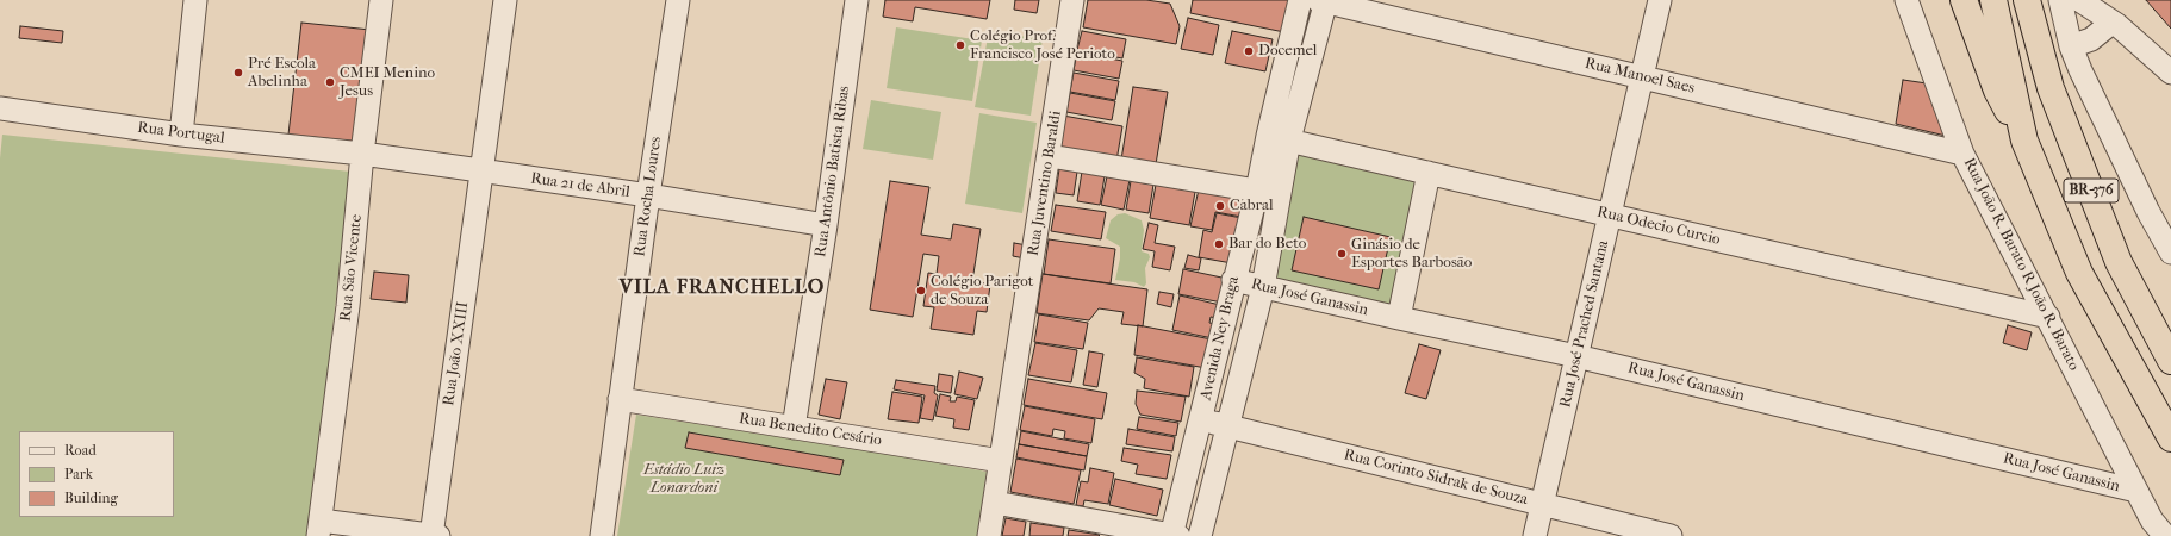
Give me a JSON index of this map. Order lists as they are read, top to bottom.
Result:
{
  "streets": {
    "highway": ["BR-376"],
    "street": [
      "Rua Manoel Saes",
      "Rua Portugal",
      "Rua Antônio Batista Ribas",
      "Rua Juventino Baraldi",
      "Rua 21 de Abril",
      "Rua Rocha Loures",
      "Rua Odecio Curcio",
      "Rua João R. Barato R João R. Barato",
      "Rua São Vicente",
      "Rua José Ganassin",
      "Rua José Prached Santana",
      "Avenida Ney Braga",
      "Rua João XXIII",
      "Rua Benedito Cesário",
      "Rua Corinto Sidrak de Souza"
    ]
  },
  "crossings": [
    ["Rua Manoel Saes", "Rua João R. Barato R João R. Barato"],
    ["Rua Manoel Saes", "Rua José Prached Santana"],
    ["Rua Manoel Saes", "Avenida Ney Braga"],
    ["Rua Portugal", "Rua 21 de Abril"],
    ["Rua Portugal", "Rua São Vicente"],
    ["Rua Antônio Batista Ribas", "Rua 21 de Abril"],
    ["Rua Antônio Batista Ribas", "Rua Benedito Cesário"],
    ["Rua Juventino Baraldi", "Rua Benedito Cesário"],
    ["Rua 21 de Abril", "Rua Rocha Loures"],
    ["Rua 21 de Abril", "Rua São Vicente"],
    ["Rua 21 de Abril", "Rua João XXIII"],
    ["Rua Rocha Loures", "Rua Benedito Cesário"],
    ["Rua Odecio Curcio", "Rua João R. Barato R João R. Barato"],
    ["Rua Odecio Curcio", "Rua José Prached Santana"],
    ["Rua Odecio Curcio", "Avenida Ney Braga"],
    ["Rua João R. Barato R João R. Barato", "Rua José Ganassin"],
    ["Rua José Ganassin", "Rua José Prached Santana"],
    ["Rua José Ganassin", "Avenida Ney Braga"],
    ["Rua José Prached Santana", "Rua Corinto Sidrak de Souza"],
    ["Avenida Ney Braga", "Rua Corinto Sidrak de Souza"]
  ],
  "districts": ["VILA FRANCHELLO"],
  "parks": ["Estádio Luiz Lonardoni"],
  "places": [
    "Colégio Prof. Francisco José Perioto",
    "Docemel",
    "Pré Escola Abelinha",
    "CMEI Menino Jesus",
    "Cabral",
    "Bar do Beto",
    "Ginásio de Esportes Barbosão",
    "Colégio Parigot de Souza"
  ],
  "legend": ["Road", "Park", "Building"]
}
